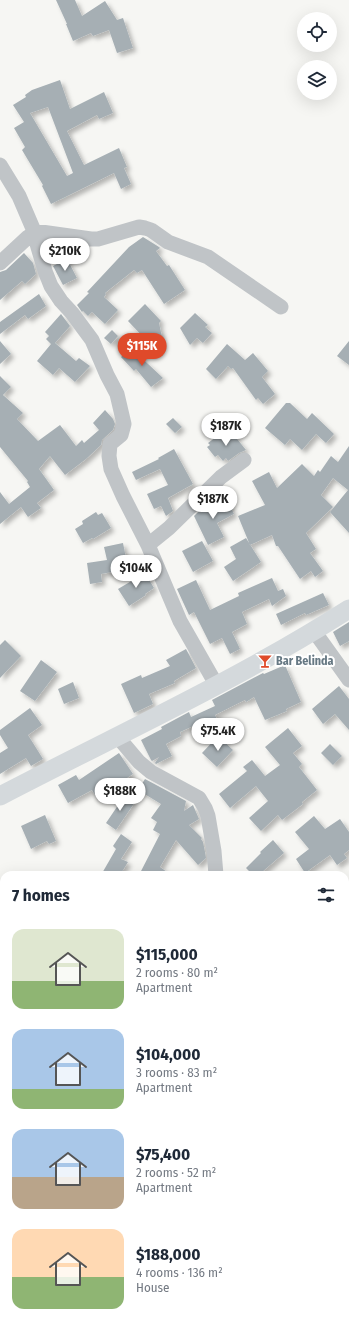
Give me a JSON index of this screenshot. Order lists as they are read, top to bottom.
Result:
{
  "places": {
    "bar": ["Bar Belinda"]
  },
  "page": {
    "price": [
      "$210K",
      "$115K",
      "$187K",
      "$187K",
      "$104K",
      "$75.4K",
      "$188K"
    ],
    "heading": "7 homes",
    "list": [
      {
        "name": "$115,000",
        "note": "2 rooms · 80 m² · Apartment"
      },
      {
        "name": "$104,000",
        "note": "3 rooms · 83 m² · Apartment"
      },
      {
        "name": "$75,400",
        "note": "2 rooms · 52 m² · Apartment"
      },
      {
        "name": "$188,000",
        "note": "4 rooms · 136 m² · House"
      }
    ]
  }
}
